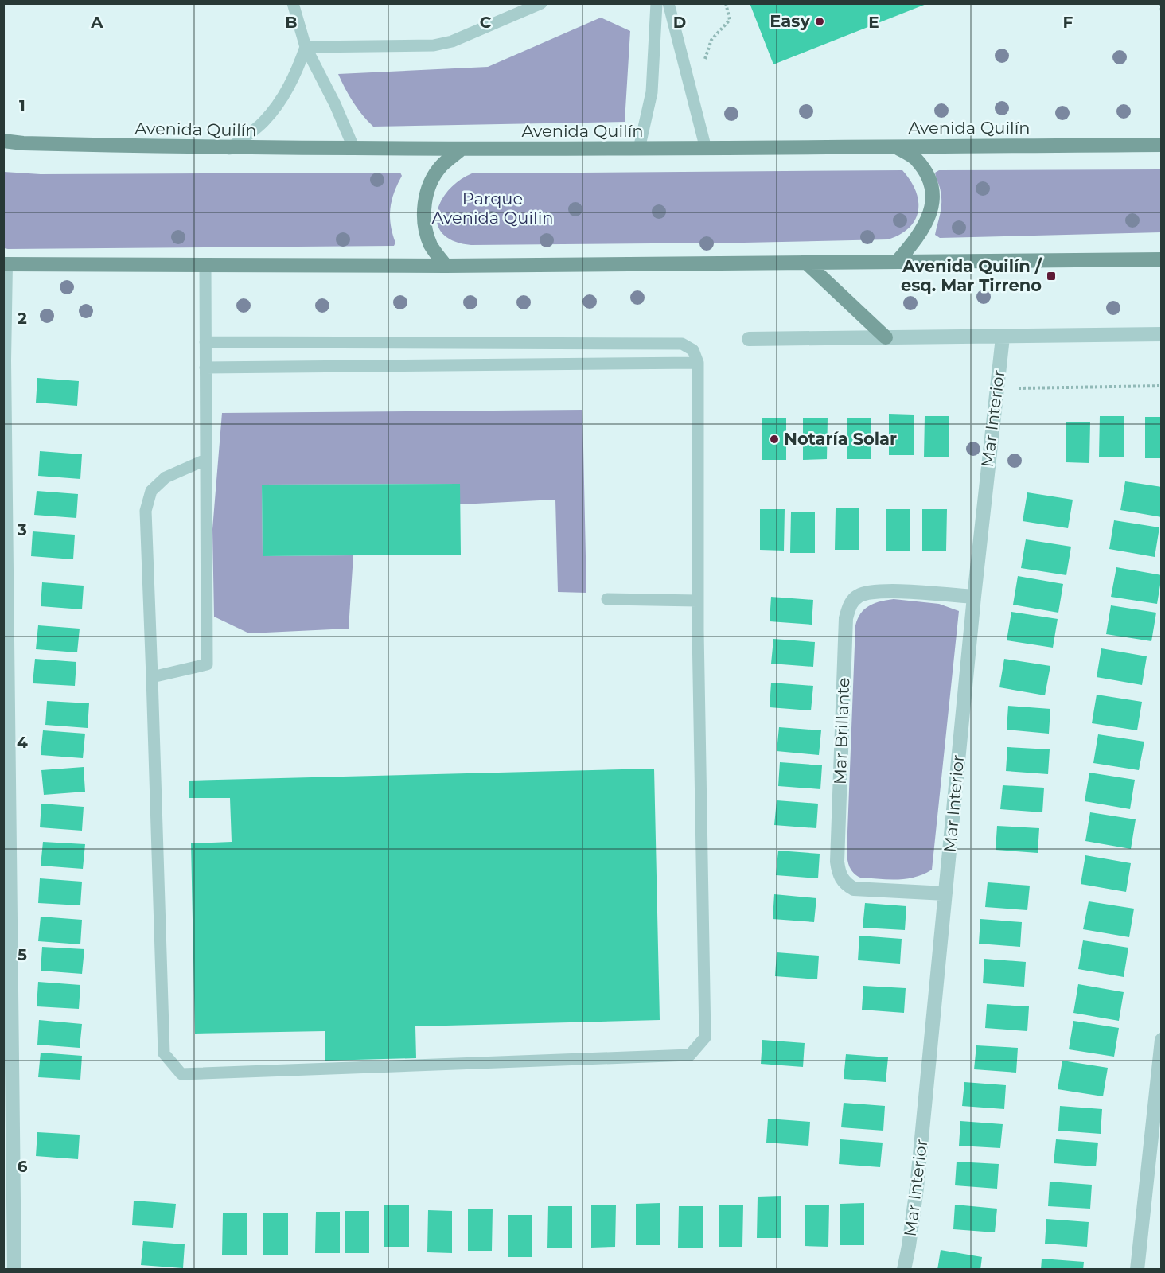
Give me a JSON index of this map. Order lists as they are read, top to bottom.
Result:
{
  "streets": {
    "main road": ["Avenida Quilín"],
    "street": ["Mar Interior", "Mar Brillante"]
  },
  "crossings": [
    ["Mar Interior", "Mar Brillante"]
  ],
  "parks": ["Parque Avenida Quilin"],
  "places": {
    "other": ["Easy", "Notaría Solar"],
    "transit": ["Avenida Quilín / esq. Mar Tirreno"]
  },
  "grid": {
    "columns": [
      "A",
      "B",
      "C",
      "D",
      "E",
      "F"
    ],
    "rows": [
      "1",
      "2",
      "3",
      "4",
      "5",
      "6"
    ]
  }
}
